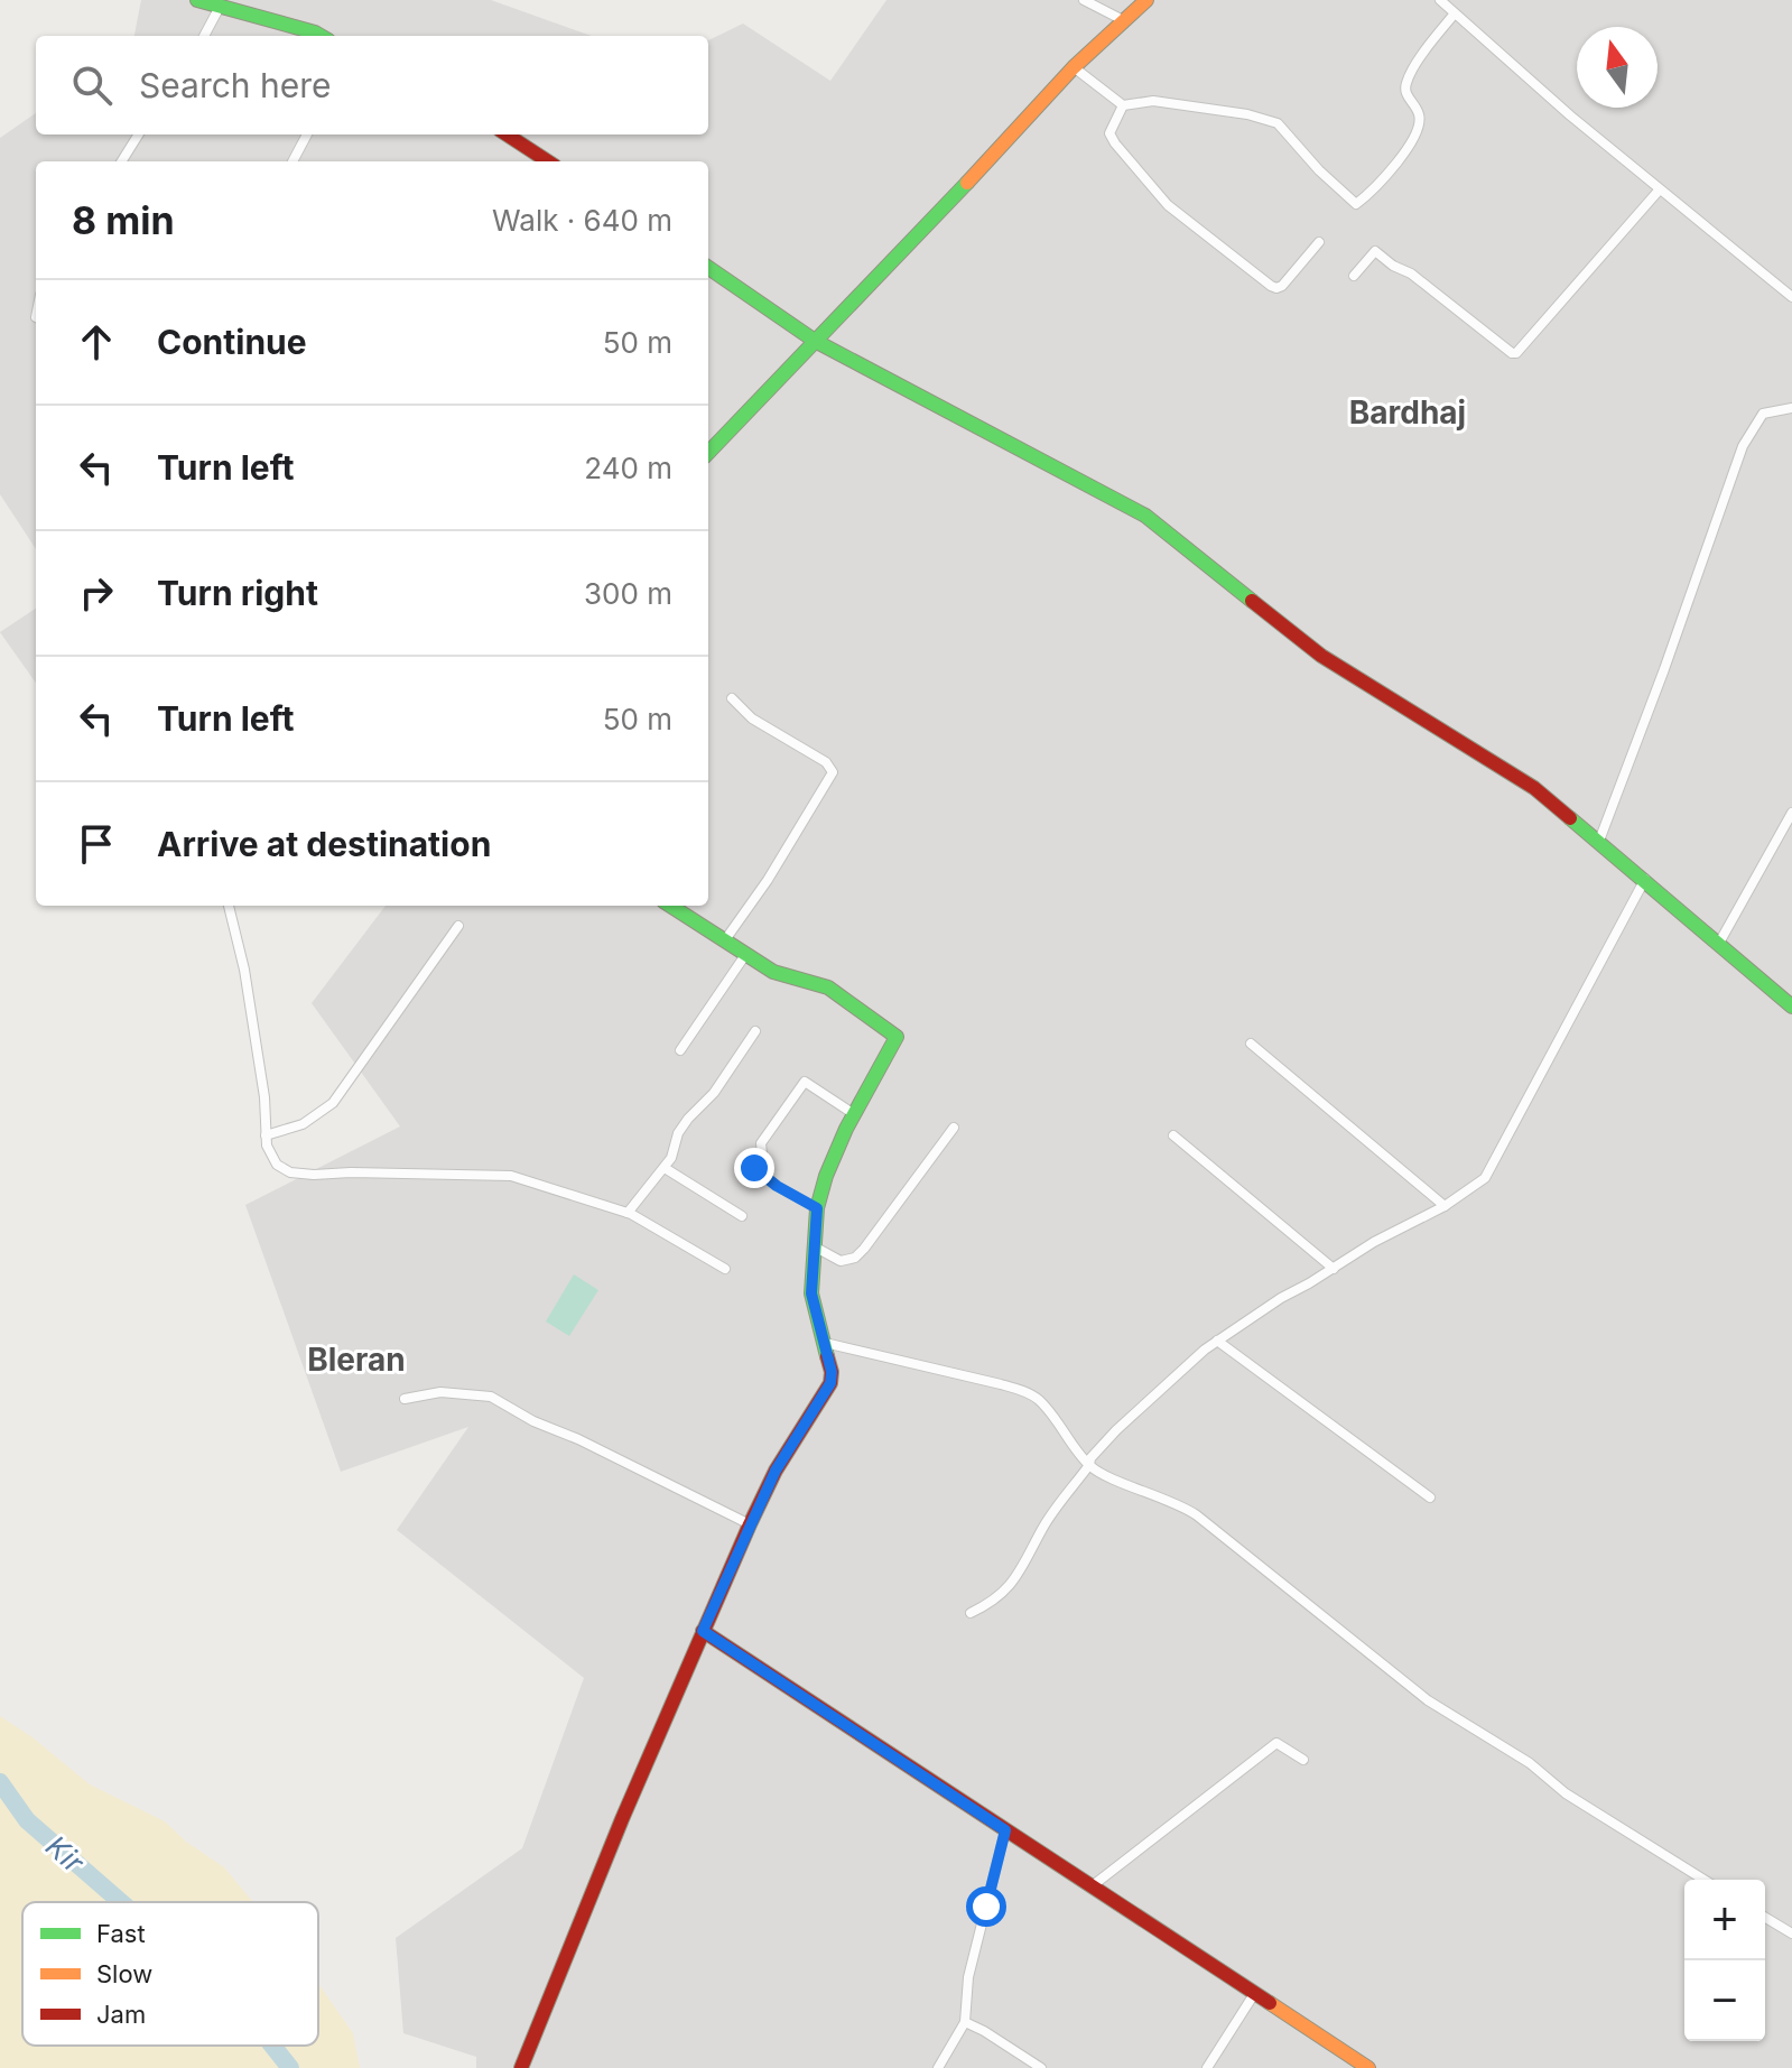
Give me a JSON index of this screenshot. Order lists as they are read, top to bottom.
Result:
{
  "districts": ["Bardhaj", "Bleran"],
  "water": ["Kir"],
  "legend": ["Fast", "Slow", "Jam"],
  "north": "top",
  "page": {
    "search": "Search here",
    "heading": ["8 min", "Walk · 640 m"],
    "list": [
      ["Continue", "50 m"],
      ["Turn left", "240 m"],
      ["Turn right", "300 m"],
      ["Turn left", "50 m"],
      "Arrive at destination"
    ],
    "map_buttons": ["+", "−"]
  }
}
